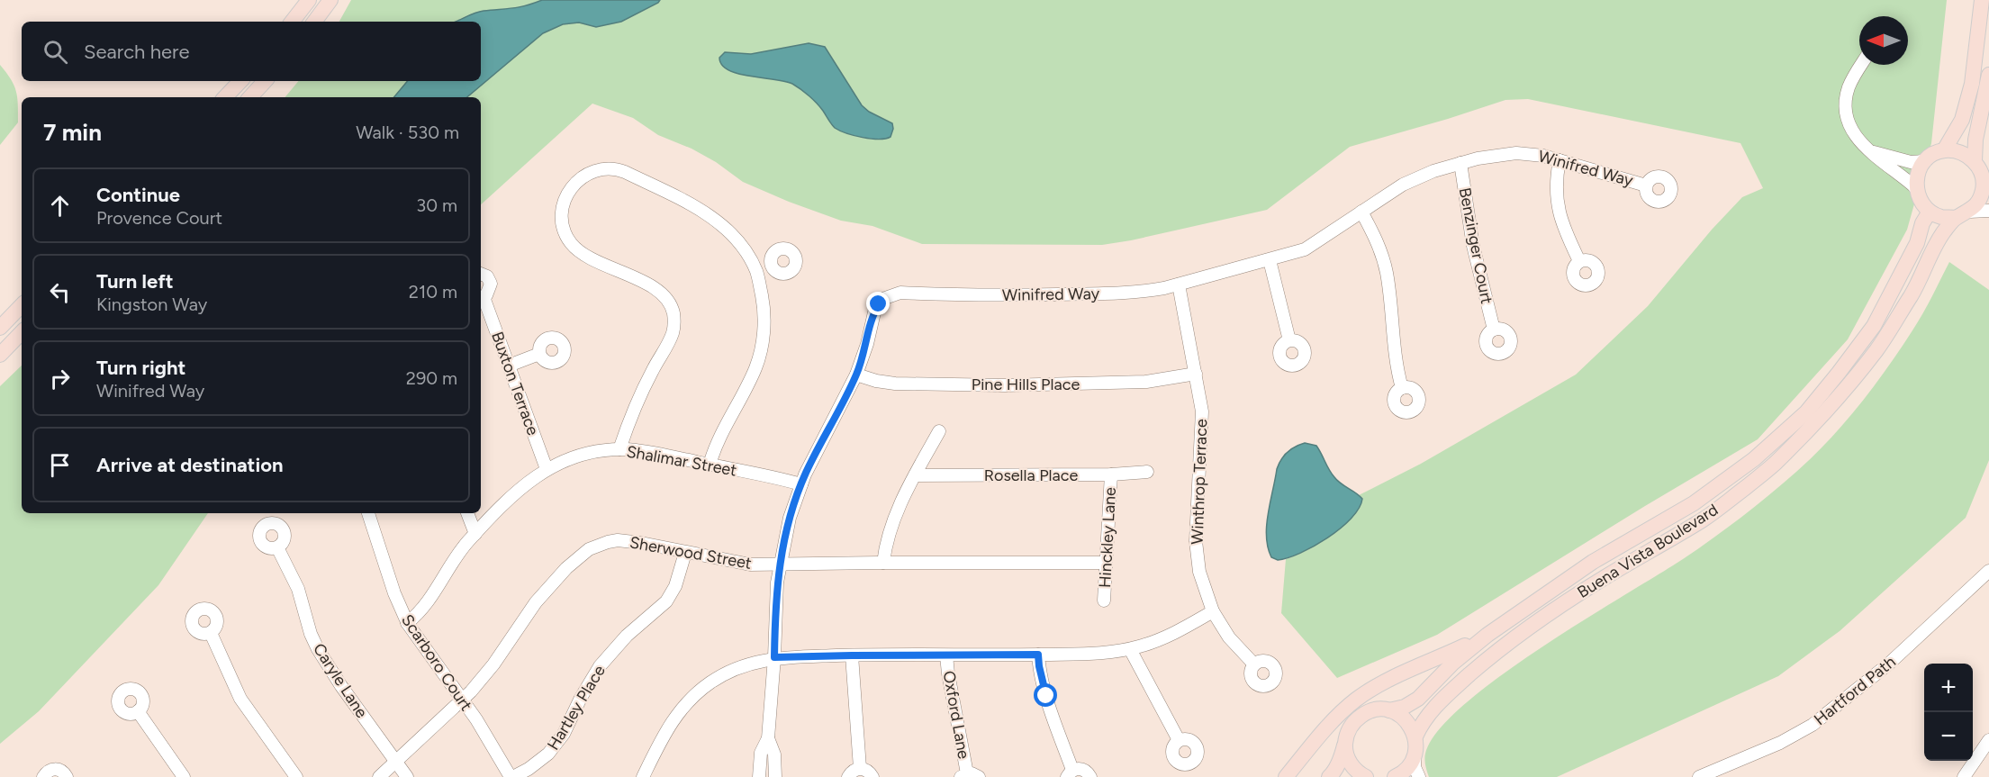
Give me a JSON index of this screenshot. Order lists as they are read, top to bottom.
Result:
{
  "streets": {
    "main road": ["Buena Vista Boulevard"],
    "street": [
      "Winifred Way",
      "Benzinger Court",
      "Buxton Terrace",
      "Pine Hills Place",
      "Shalimar Street",
      "Rosella Place",
      "Winthrop Terrace",
      "Hinckley Lane",
      "Sherwood Street",
      "Scarboro Court",
      "Caryle Lane",
      "Hartford Path",
      "Hartley Place",
      "Oxford Lane"
    ]
  },
  "crossings": [
    ["Winifred Way", "Benzinger Court"],
    ["Winifred Way", "Pine Hills Place"],
    ["Winifred Way", "Shalimar Street"],
    ["Winifred Way", "Winthrop Terrace"],
    ["Winifred Way", "Sherwood Street"],
    ["Buxton Terrace", "Shalimar Street"],
    ["Pine Hills Place", "Winthrop Terrace"],
    ["Shalimar Street", "Scarboro Court"],
    ["Rosella Place", "Hinckley Lane"],
    ["Hinckley Lane", "Sherwood Street"],
    ["Sherwood Street", "Scarboro Court"],
    ["Sherwood Street", "Caryle Lane"],
    ["Sherwood Street", "Hartley Place"],
    ["Scarboro Court", "Hartley Place"]
  ],
  "north": "left",
  "page": {
    "search": "Search here",
    "heading": ["7 min", "Walk · 530 m"],
    "list": [
      ["Continue", "Provence Court", "30 m"],
      ["Turn left", "Kingston Way", "210 m"],
      ["Turn right", "Winifred Way", "290 m"],
      "Arrive at destination"
    ],
    "map_buttons": ["+", "−"]
  }
}
